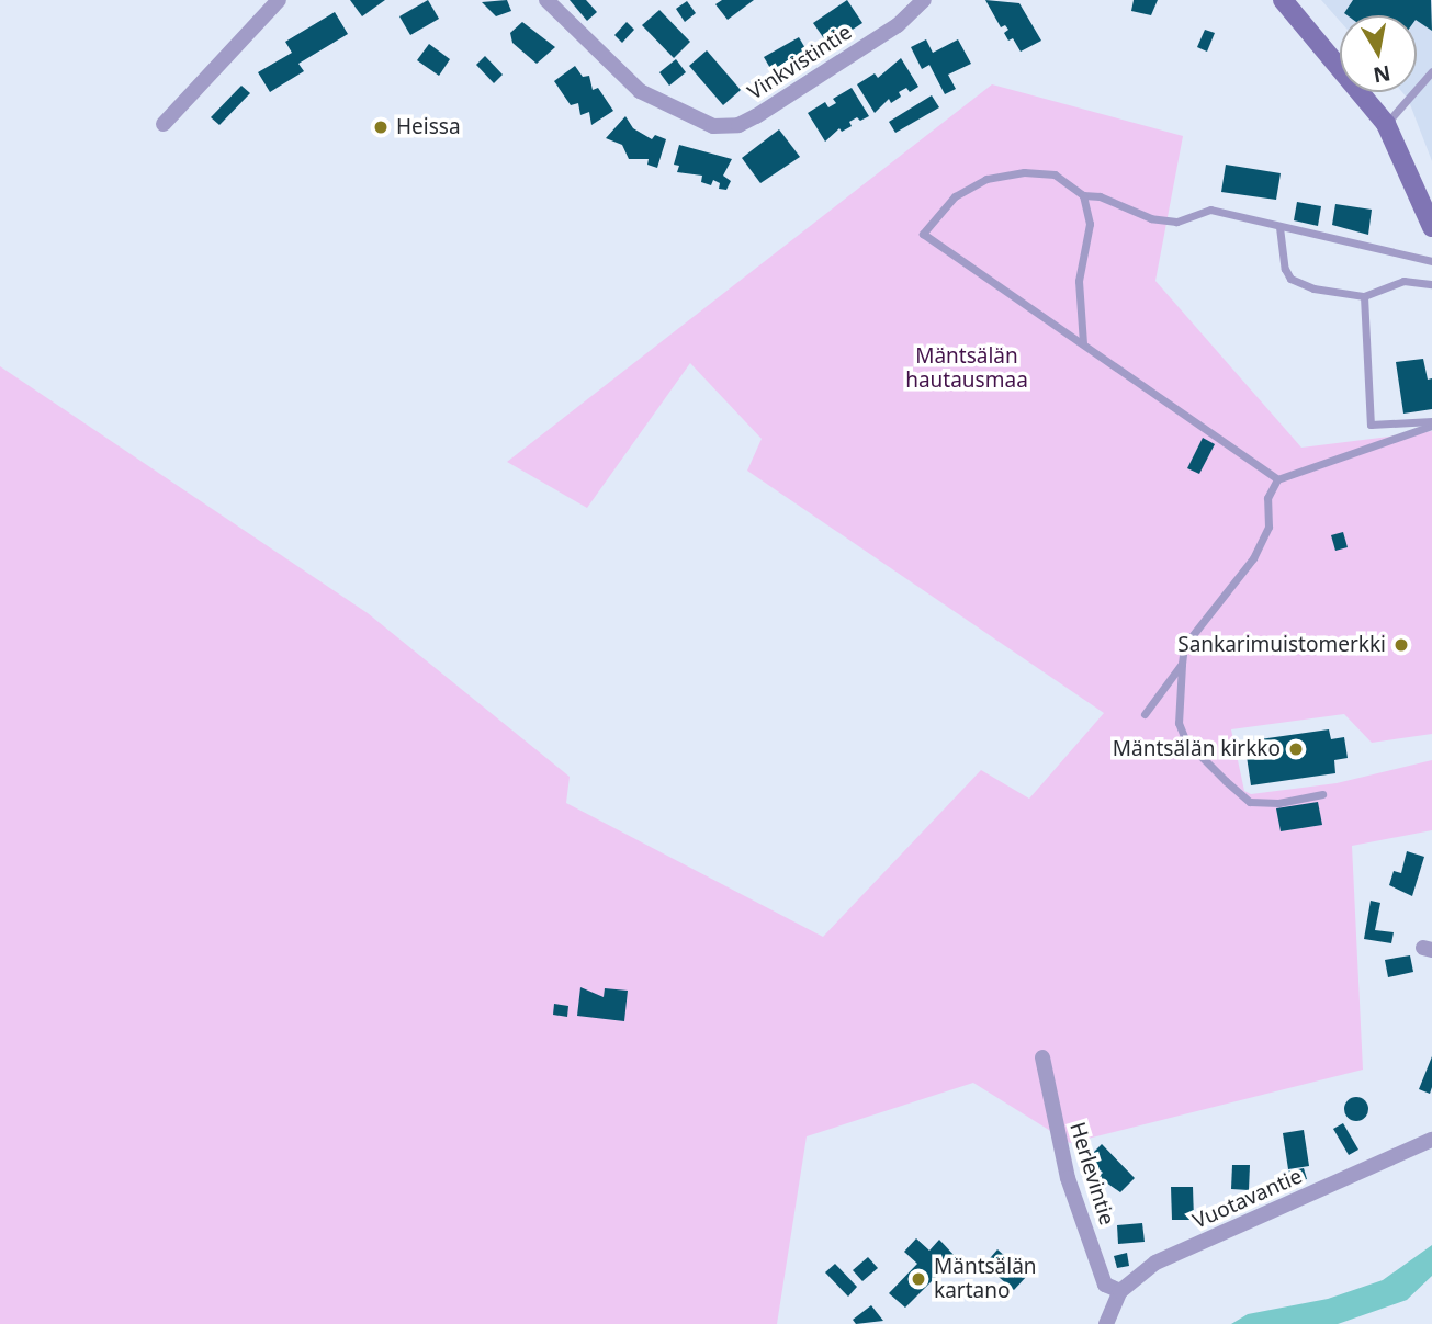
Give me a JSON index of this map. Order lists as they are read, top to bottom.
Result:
{
  "streets": {
    "street": ["Vinkvistintie", "Herlevintie", "Vuotavantie"]
  },
  "crossings": [
    ["Herlevintie", "Vuotavantie"]
  ],
  "parks": ["Mäntsälän hautausmaa"],
  "places": [
    "Heissa",
    "Sankarimuistomerkki",
    "Mäntsälän kirkko",
    "Mäntsälän kartano"
  ],
  "north": "bottom"
}
